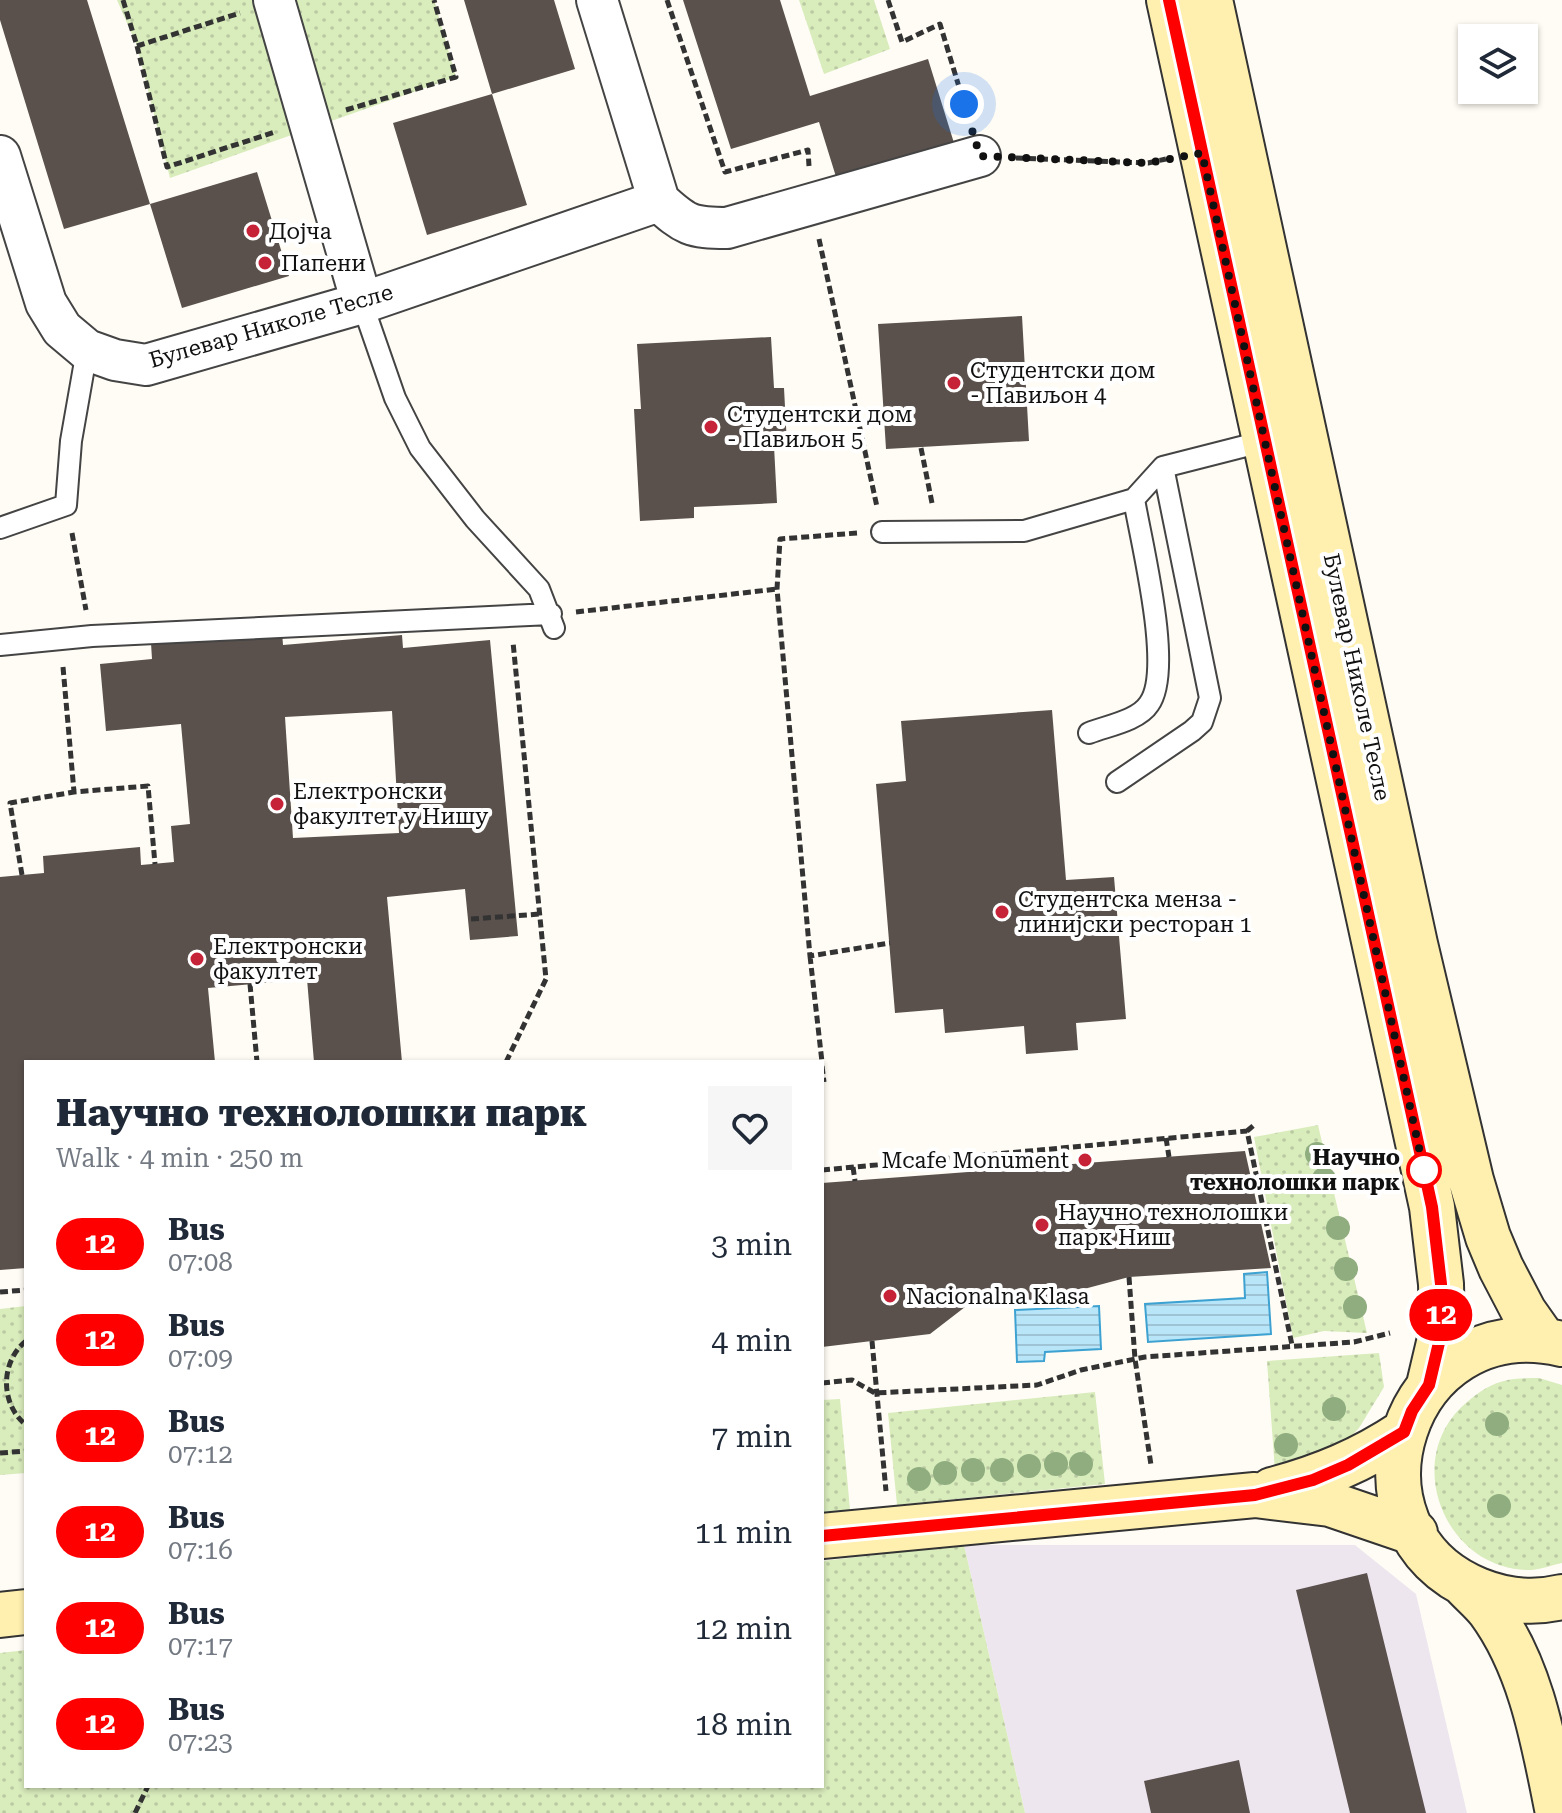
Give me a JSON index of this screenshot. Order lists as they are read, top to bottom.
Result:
{
  "streets": {
    "main road": ["Булевар Николе Тесле"]
  },
  "places": [
    "Дојча",
    "Папени",
    "Студентски дом - Павиљон 4",
    "Студентски дом - Павиљон 5",
    "Електронски факултет у Нишу",
    "Студентска менза - линијски ресторан 1",
    "Електронски факултет",
    "Mcafe Monument",
    "Научно технолошки парк",
    "Научно технолошки парк Ниш",
    "Nacionalna Klasa"
  ],
  "lines": ["bus line 12"],
  "page": {
    "on_map": "12",
    "heading": ["Научно технолошки парк", "Walk · 4 min · 250 m"],
    "list": [
      {
        "mark": "12",
        "name": "Bus",
        "note": "07:08",
        "value": "3 min"
      },
      {
        "mark": "12",
        "name": "Bus",
        "note": "07:09",
        "value": "4 min"
      },
      {
        "mark": "12",
        "name": "Bus",
        "note": "07:12",
        "value": "7 min"
      },
      {
        "mark": "12",
        "name": "Bus",
        "note": "07:16",
        "value": "11 min"
      },
      {
        "mark": "12",
        "name": "Bus",
        "note": "07:17",
        "value": "12 min"
      },
      {
        "mark": "12",
        "name": "Bus",
        "note": "07:23",
        "value": "18 min"
      }
    ]
  }
}
